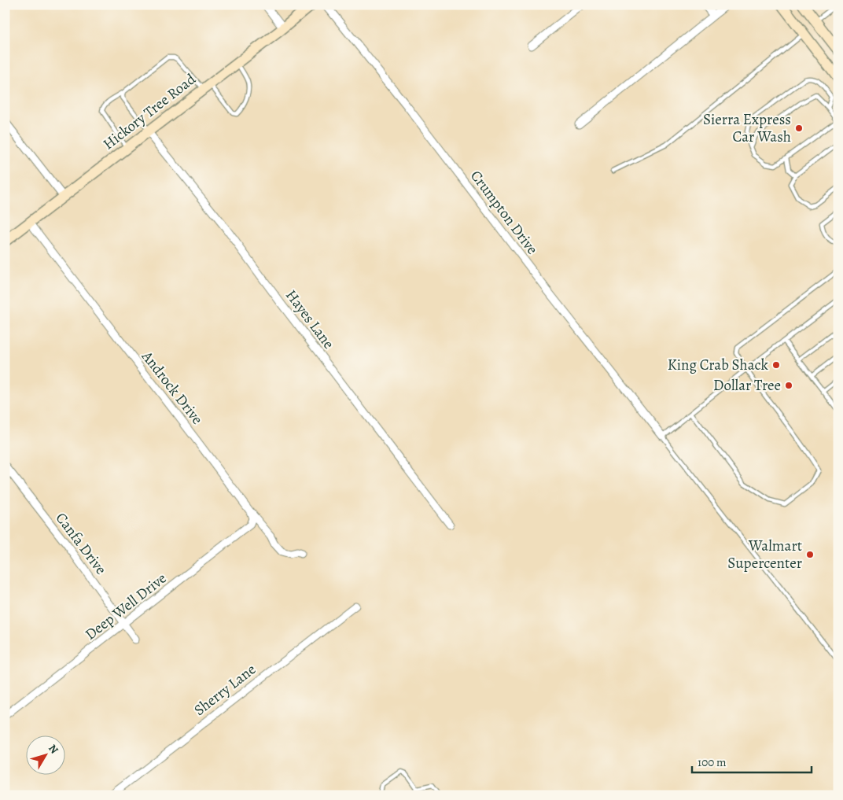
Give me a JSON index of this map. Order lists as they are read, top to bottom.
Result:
{
  "streets": {
    "street": [
      "Hickory Tree Road",
      "Crumpton Drive",
      "Hayes Lane",
      "Androck Drive",
      "Canfa Drive",
      "Deep Well Drive",
      "Sherry Lane"
    ]
  },
  "crossings": [
    ["Hickory Tree Road", "Hayes Lane"],
    ["Hickory Tree Road", "Androck Drive"],
    ["Androck Drive", "Deep Well Drive"],
    ["Canfa Drive", "Deep Well Drive"]
  ],
  "places": [
    "Sierra Express Car Wash",
    "King Crab Shack",
    "Dollar Tree",
    "Walmart Supercenter"
  ],
  "scale_bar": "100 m",
  "north": "top right"
}
